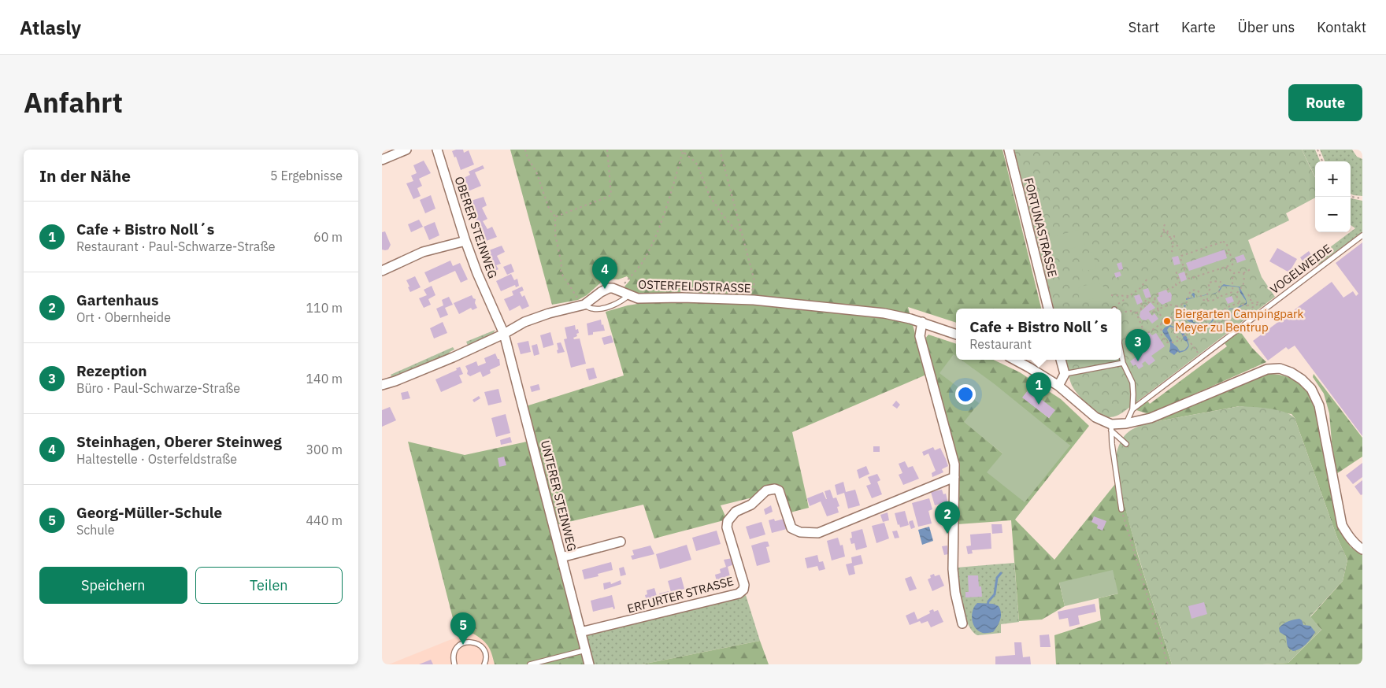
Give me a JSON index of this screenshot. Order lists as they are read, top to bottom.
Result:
{
  "streets": {
    "street": [
      "OBERER STEINWEG",
      "FORTUNASTRASSE",
      "OSTERFELDSTRASSE",
      "UNTERER STEINWEG",
      "ERFURTER STRASSE"
    ],
    "lane": ["VOGELWEIDE"]
  },
  "crossings": [
    ["OBERER STEINWEG", "UNTERER STEINWEG"],
    ["UNTERER STEINWEG", "ERFURTER STRASSE"]
  ],
  "places": ["Biergarten Campingpark Meyer zu Bentrup"],
  "page": {
    "header": "Atlasly",
    "nav": [
      "Start",
      "Karte",
      "Über uns",
      "Kontakt"
    ],
    "title": "Anfahrt",
    "buttons": [
      "Route",
      ["Speichern", "Teilen"]
    ],
    "heading": ["In der Nähe", "5 Ergebnisse"],
    "map_buttons": ["+", "−"],
    "list": [
      {
        "mark": "1",
        "name": "Cafe + Bistro Noll´s",
        "note": "Restaurant · Paul-Schwarze-Straße",
        "value": "60 m"
      },
      {
        "mark": "2",
        "name": "Gartenhaus",
        "note": "Ort · Obernheide",
        "value": "110 m"
      },
      {
        "mark": "3",
        "name": "Rezeption",
        "note": "Büro · Paul-Schwarze-Straße",
        "value": "140 m"
      },
      {
        "mark": "4",
        "name": "Steinhagen, Oberer Steinweg",
        "note": "Haltestelle · Osterfeldstraße",
        "value": "300 m"
      },
      {
        "mark": "5",
        "name": "Georg-Müller-Schule",
        "note": "Schule",
        "value": "440 m"
      }
    ],
    "pins": [
      "4",
      "3",
      "1",
      "2",
      "5"
    ],
    "popup": ["Cafe + Bistro Noll´s", "Restaurant"]
  }
}
